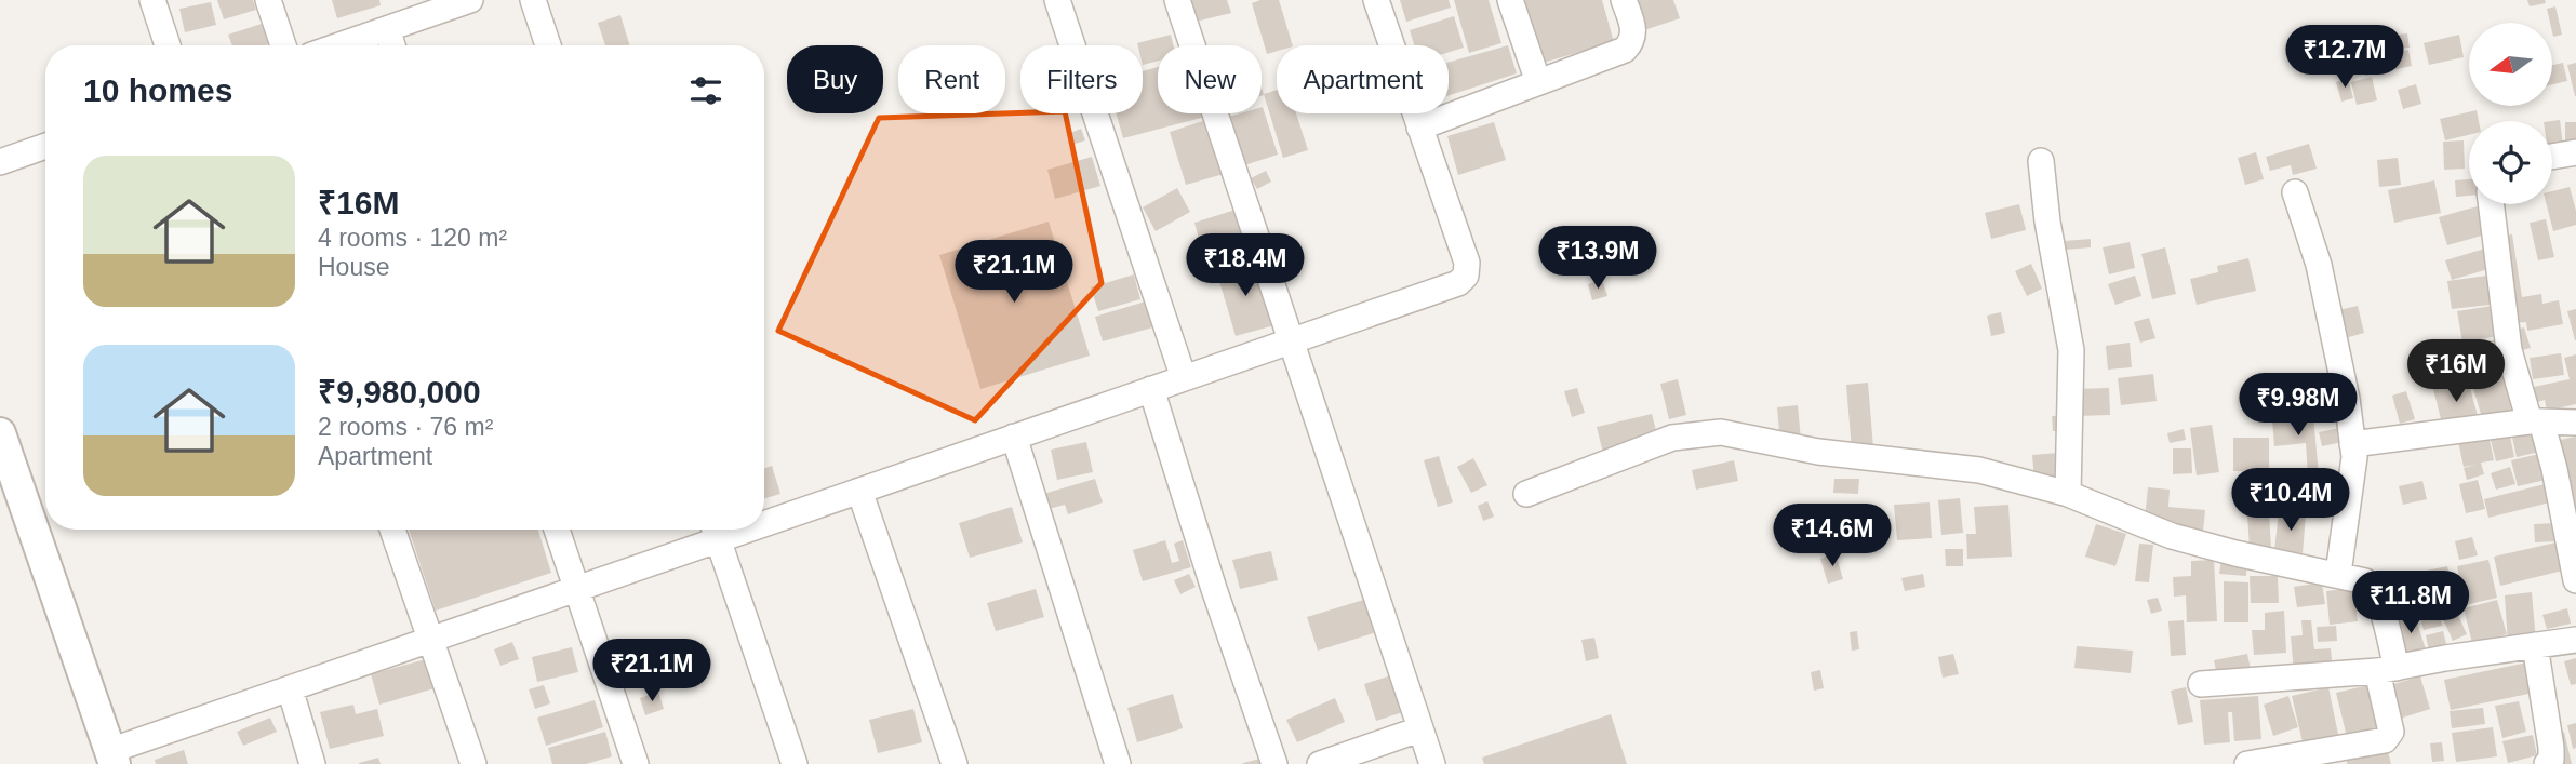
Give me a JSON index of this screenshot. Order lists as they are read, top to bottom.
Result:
{
  "north": "left",
  "page": {
    "price": [
      "₹12.7M",
      "₹13.9M",
      "₹18.4M",
      "₹21.1M",
      "₹16M",
      "₹9.98M",
      "₹10.4M",
      "₹14.6M",
      "₹11.8M",
      "₹21.1M"
    ],
    "chip": [
      "Buy",
      "Rent",
      "Filters",
      "New",
      "Apartment"
    ],
    "heading": "10 homes",
    "list": [
      {
        "name": "₹16M",
        "note": "4 rooms · 120 m² · House"
      },
      {
        "name": "₹9,980,000",
        "note": "2 rooms · 76 m² · Apartment"
      }
    ]
  }
}
